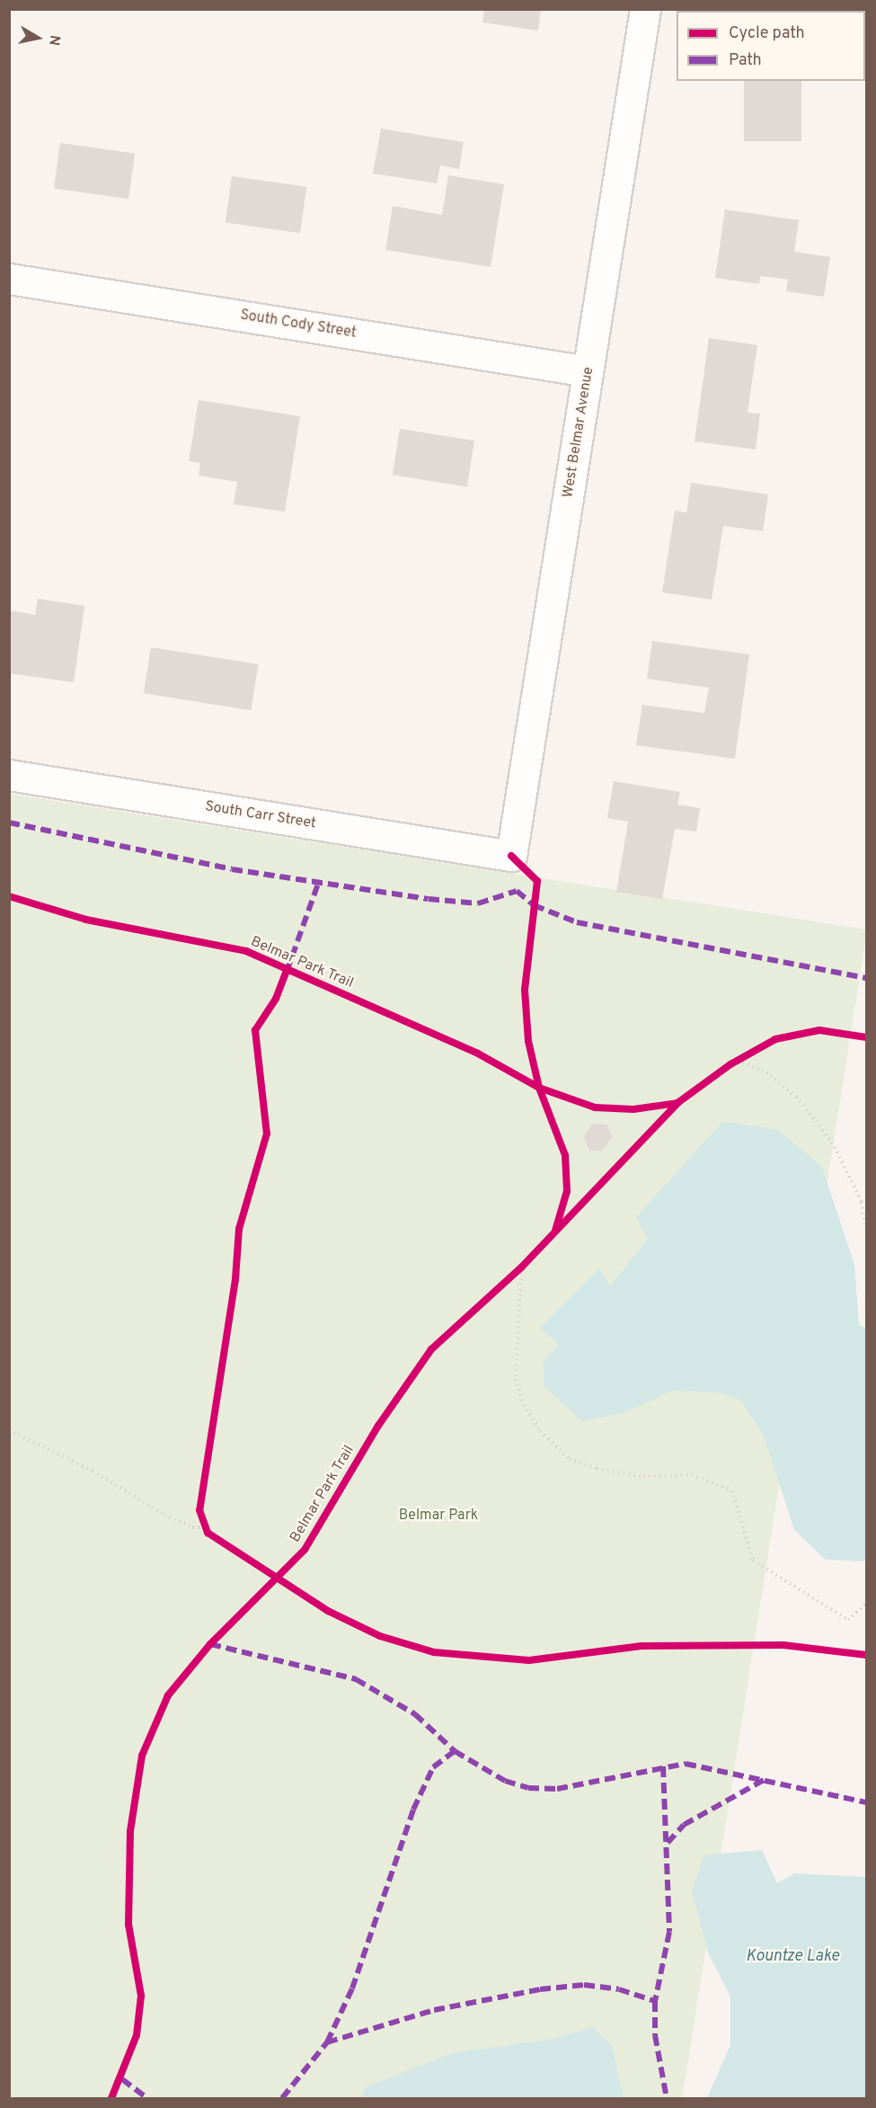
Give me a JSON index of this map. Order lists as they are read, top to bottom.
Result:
{
  "streets": {
    "street": ["South Cody Street", "West Belmar Avenue", "South Carr Street"],
    "cycle path": ["Belmar Park Trail"]
  },
  "crossings": [
    ["South Cody Street", "West Belmar Avenue"],
    ["West Belmar Avenue", "South Carr Street"]
  ],
  "water": ["Kountze Lake"],
  "parks": ["Belmar Park"],
  "legend": ["Cycle path", "Path"],
  "north": "right"
}
